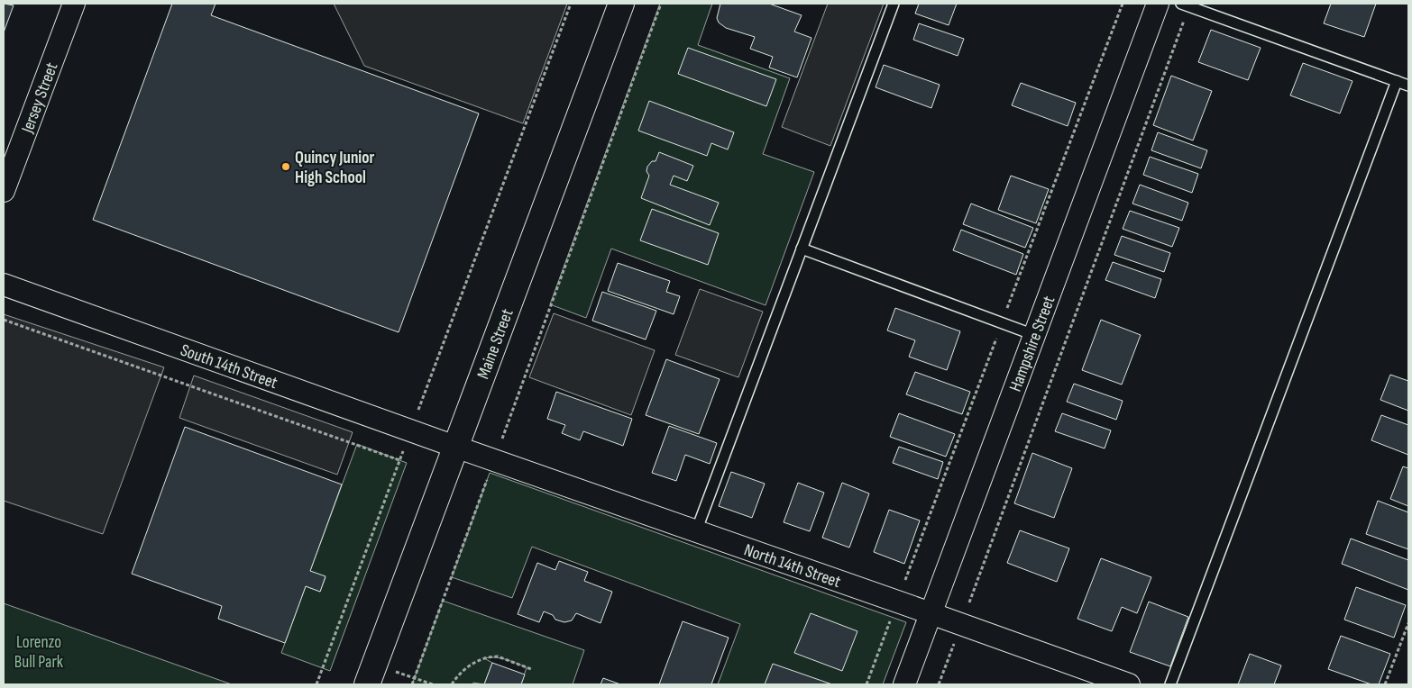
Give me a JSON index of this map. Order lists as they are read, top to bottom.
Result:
{
  "streets": {
    "street": [
      "Jersey Street",
      "Maine Street",
      "Hampshire Street",
      "South 14th Street",
      "North 14th Street"
    ]
  },
  "crossings": [
    ["Maine Street", "South 14th Street"],
    ["Maine Street", "North 14th Street"],
    ["Hampshire Street", "North 14th Street"],
    ["South 14th Street", "North 14th Street"]
  ],
  "parks": ["Lorenzo Bull Park"],
  "places": ["Quincy Junior High School"]
}
